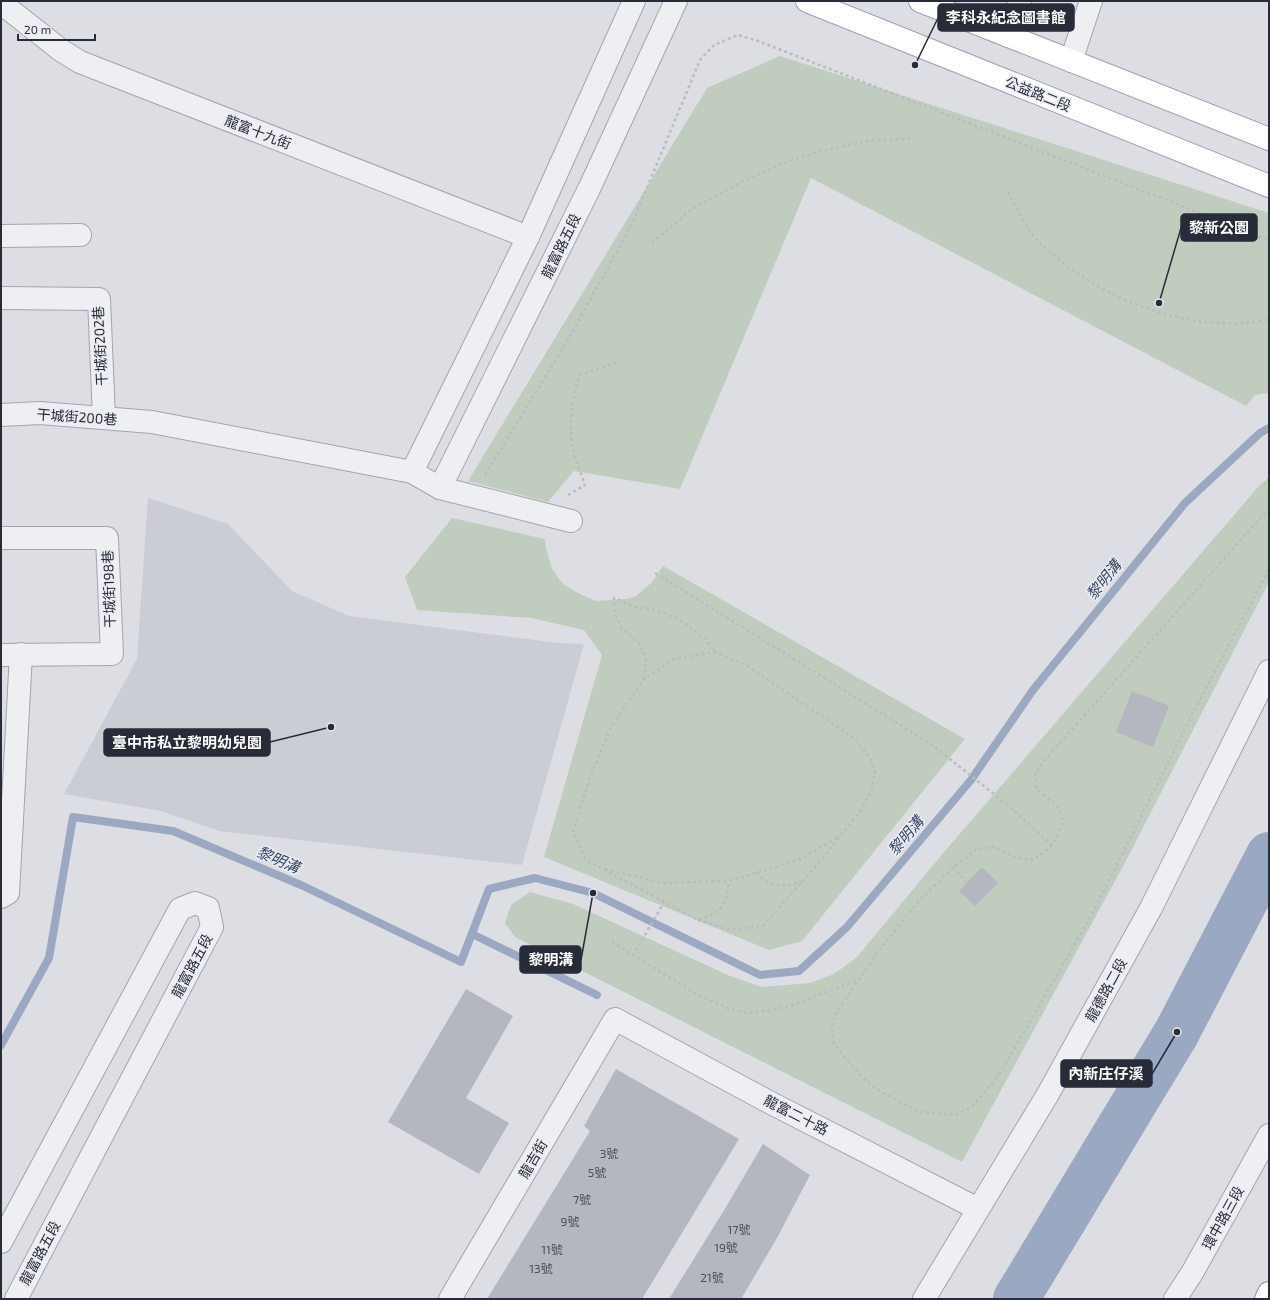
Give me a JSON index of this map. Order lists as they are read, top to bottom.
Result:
{
  "streets": {
    "main road": ["公益路二段"],
    "street": [
      "龍富十九街",
      "龍富路五段",
      "干城街202巷",
      "干城街200巷",
      "干城街198巷",
      "龍德路二段",
      "龍富二十路",
      "龍吉街",
      "環中路三段"
    ]
  },
  "crossings": [
    ["龍富路五段", "干城街200巷"],
    ["干城街202巷", "干城街200巷"],
    ["龍德路二段", "龍富二十路"],
    ["龍富二十路", "龍吉街"]
  ],
  "water": ["黎明溝"],
  "places": [
    "李科永紀念圖書館",
    "黎新公園",
    "臺中市私立黎明幼兒園",
    "黎明溝",
    "內新庄仔溪"
  ],
  "house_numbers": [
    "3號",
    "5號",
    "7號",
    "9號",
    "17號",
    "19號",
    "11號",
    "13號",
    "21號"
  ],
  "scale_bar": "20 m"
}
